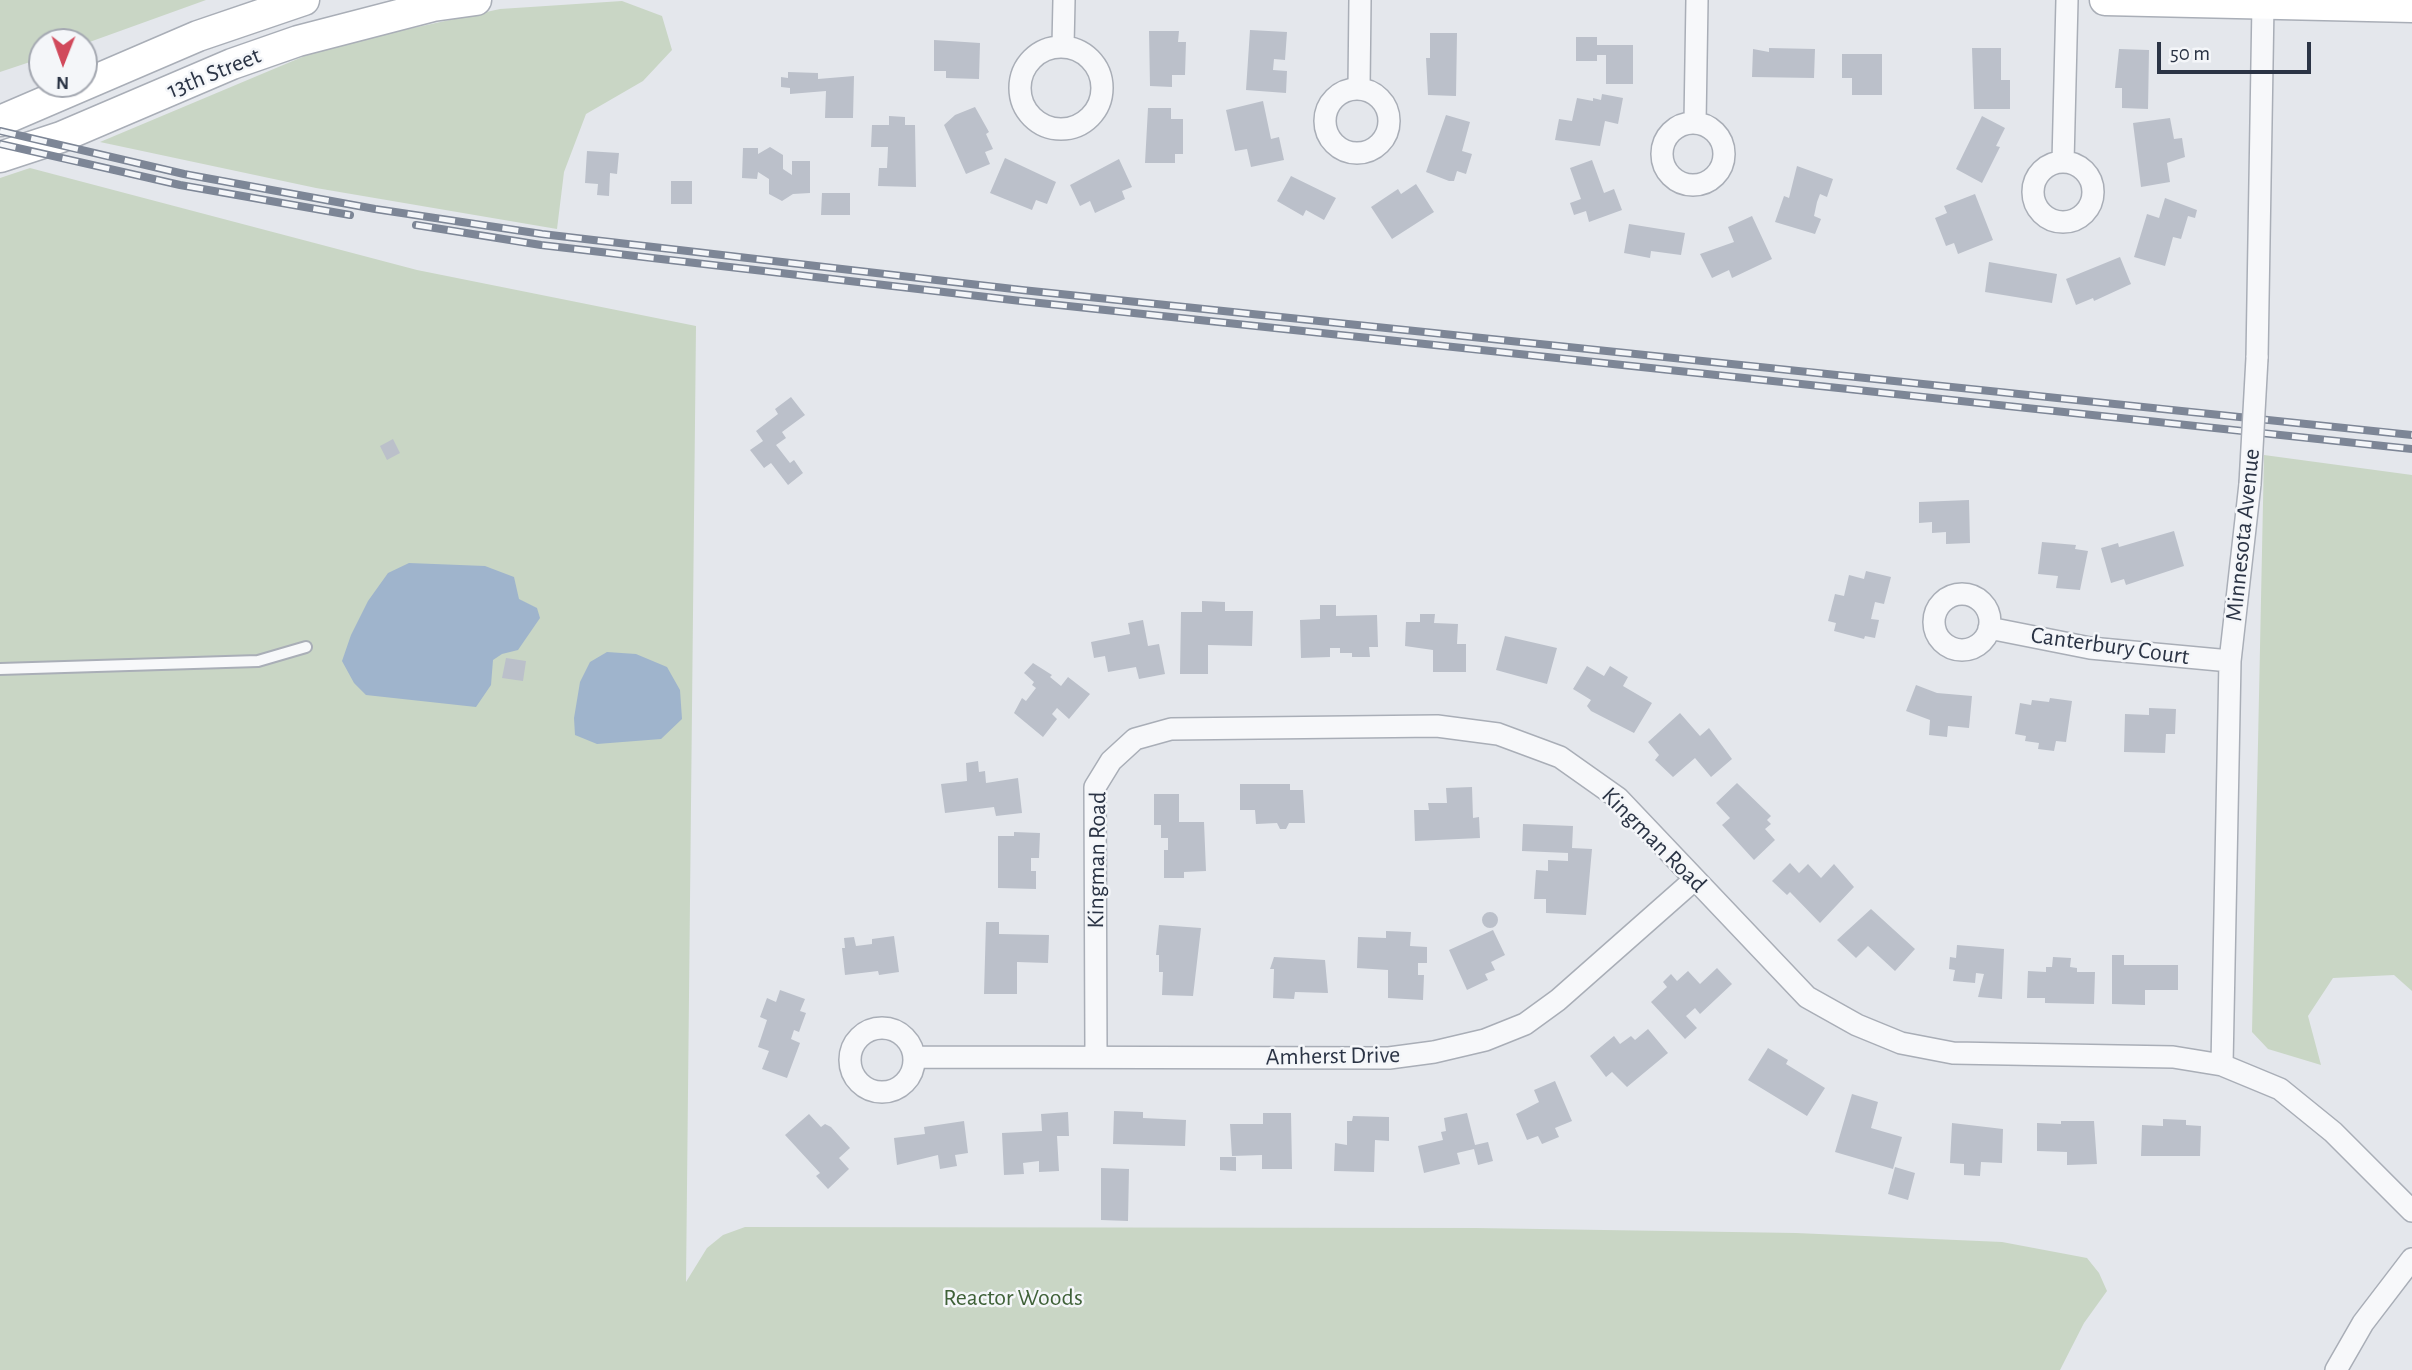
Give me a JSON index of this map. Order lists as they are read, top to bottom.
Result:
{
  "streets": {
    "main road": ["13th Street"],
    "street": [
      "Minnesota Avenue",
      "Canterbury Court",
      "Kingman Road",
      "Amherst Drive"
    ]
  },
  "crossings": [
    ["Minnesota Avenue", "Canterbury Court"],
    ["Minnesota Avenue", "Kingman Road"],
    ["Kingman Road", "Amherst Drive"]
  ],
  "parks": ["Reactor Woods"],
  "scale_bar": "50 m",
  "north": "bottom"
}
